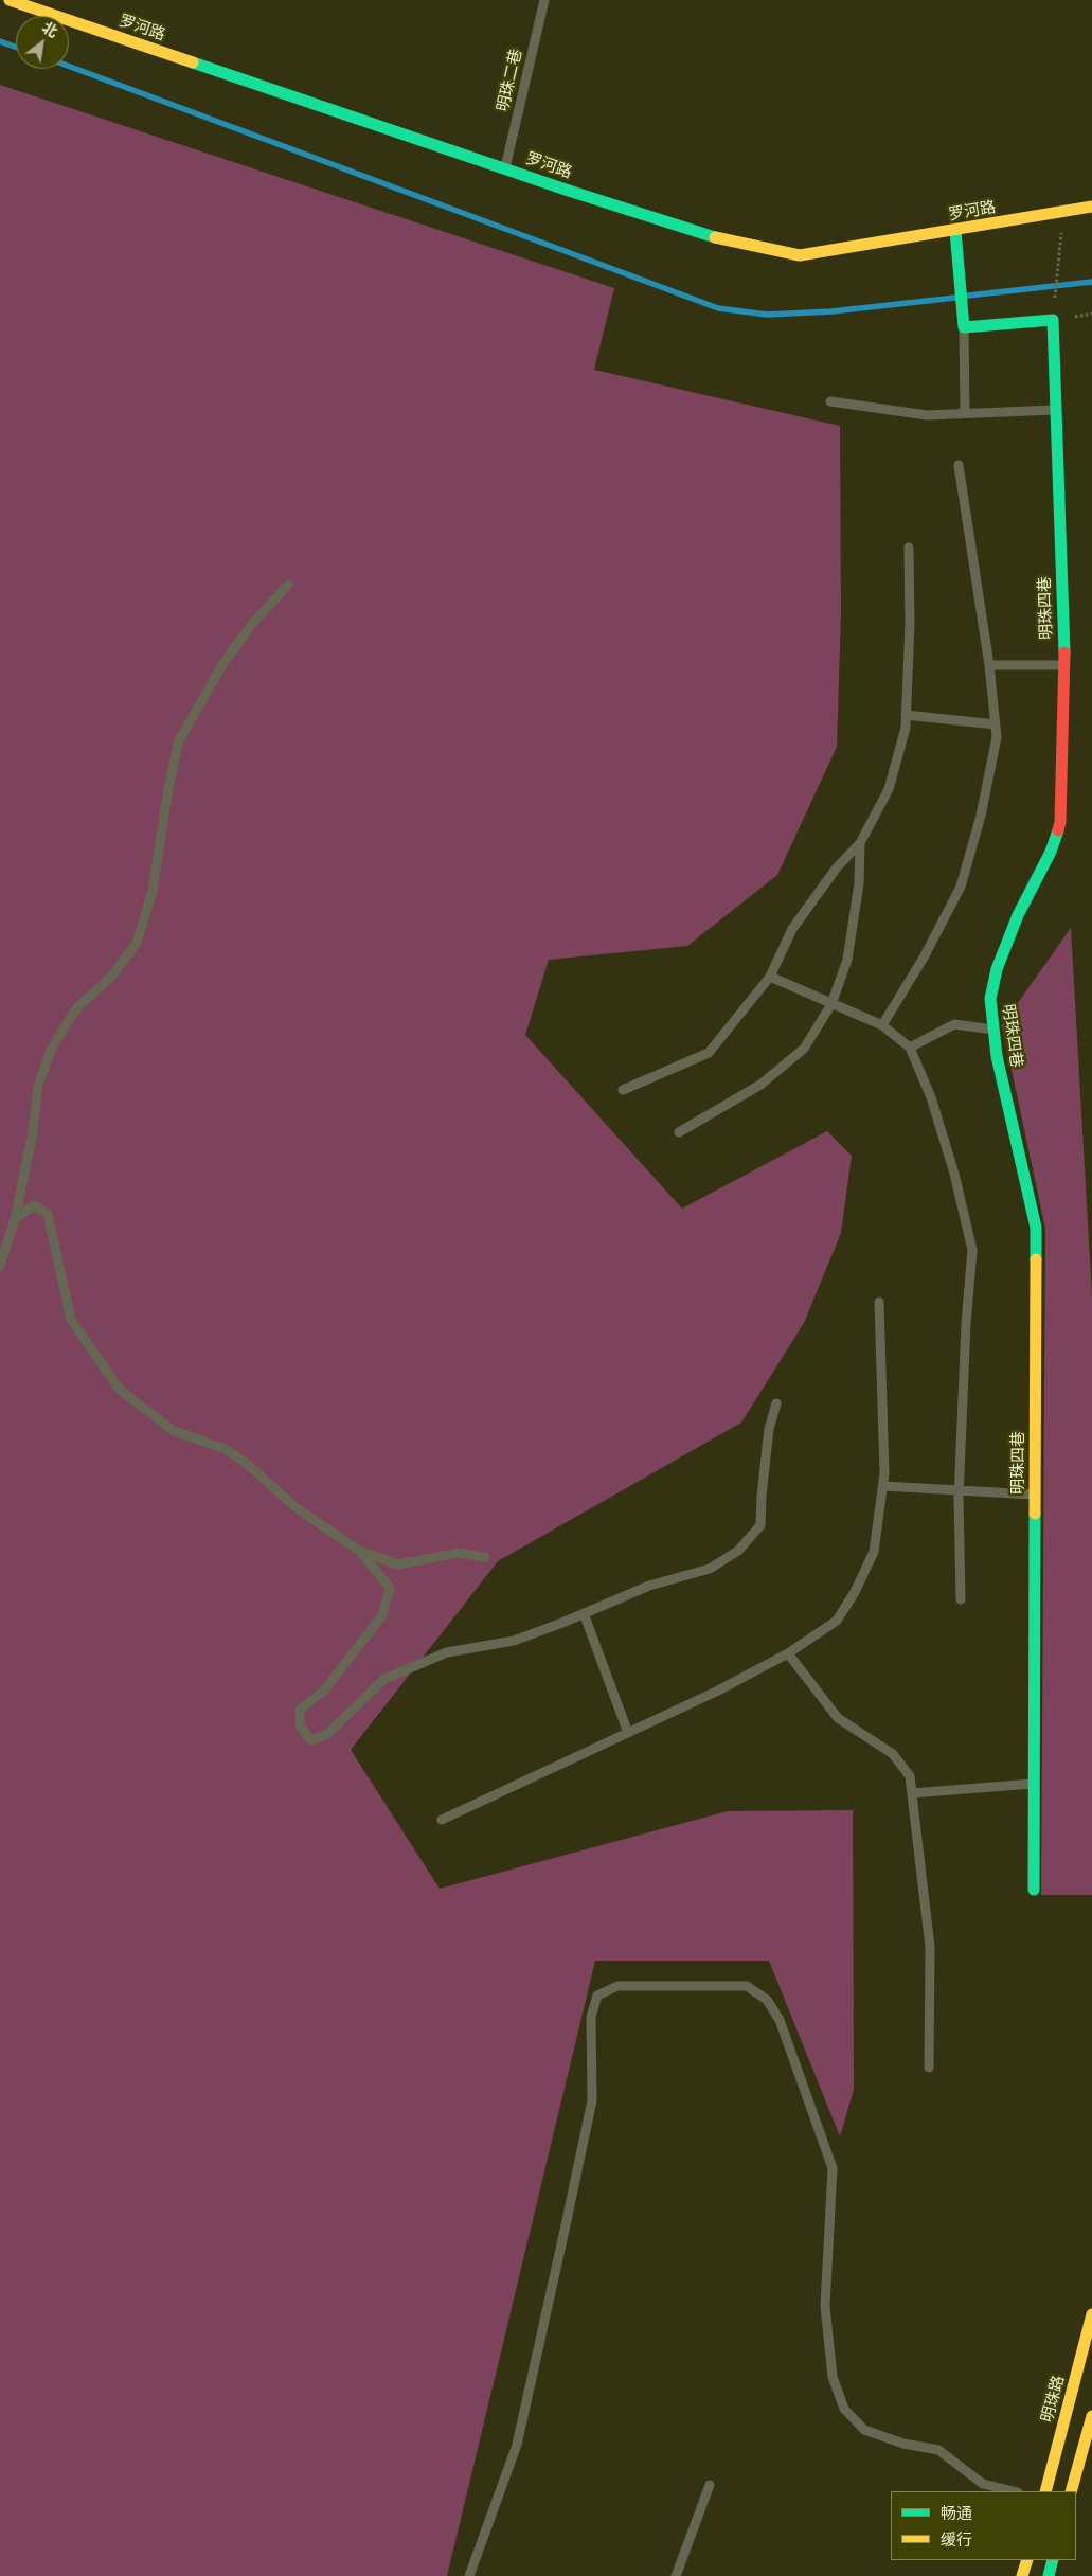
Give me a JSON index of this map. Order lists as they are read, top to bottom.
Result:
{
  "streets": {
    "street": ["罗河路", "明珠四巷", "明珠路"],
    "lane": ["明珠二巷"]
  },
  "crossings": [
    ["罗河路", "明珠二巷"]
  ],
  "legend": ["畅通", "缓行"],
  "north": "top right"
}
